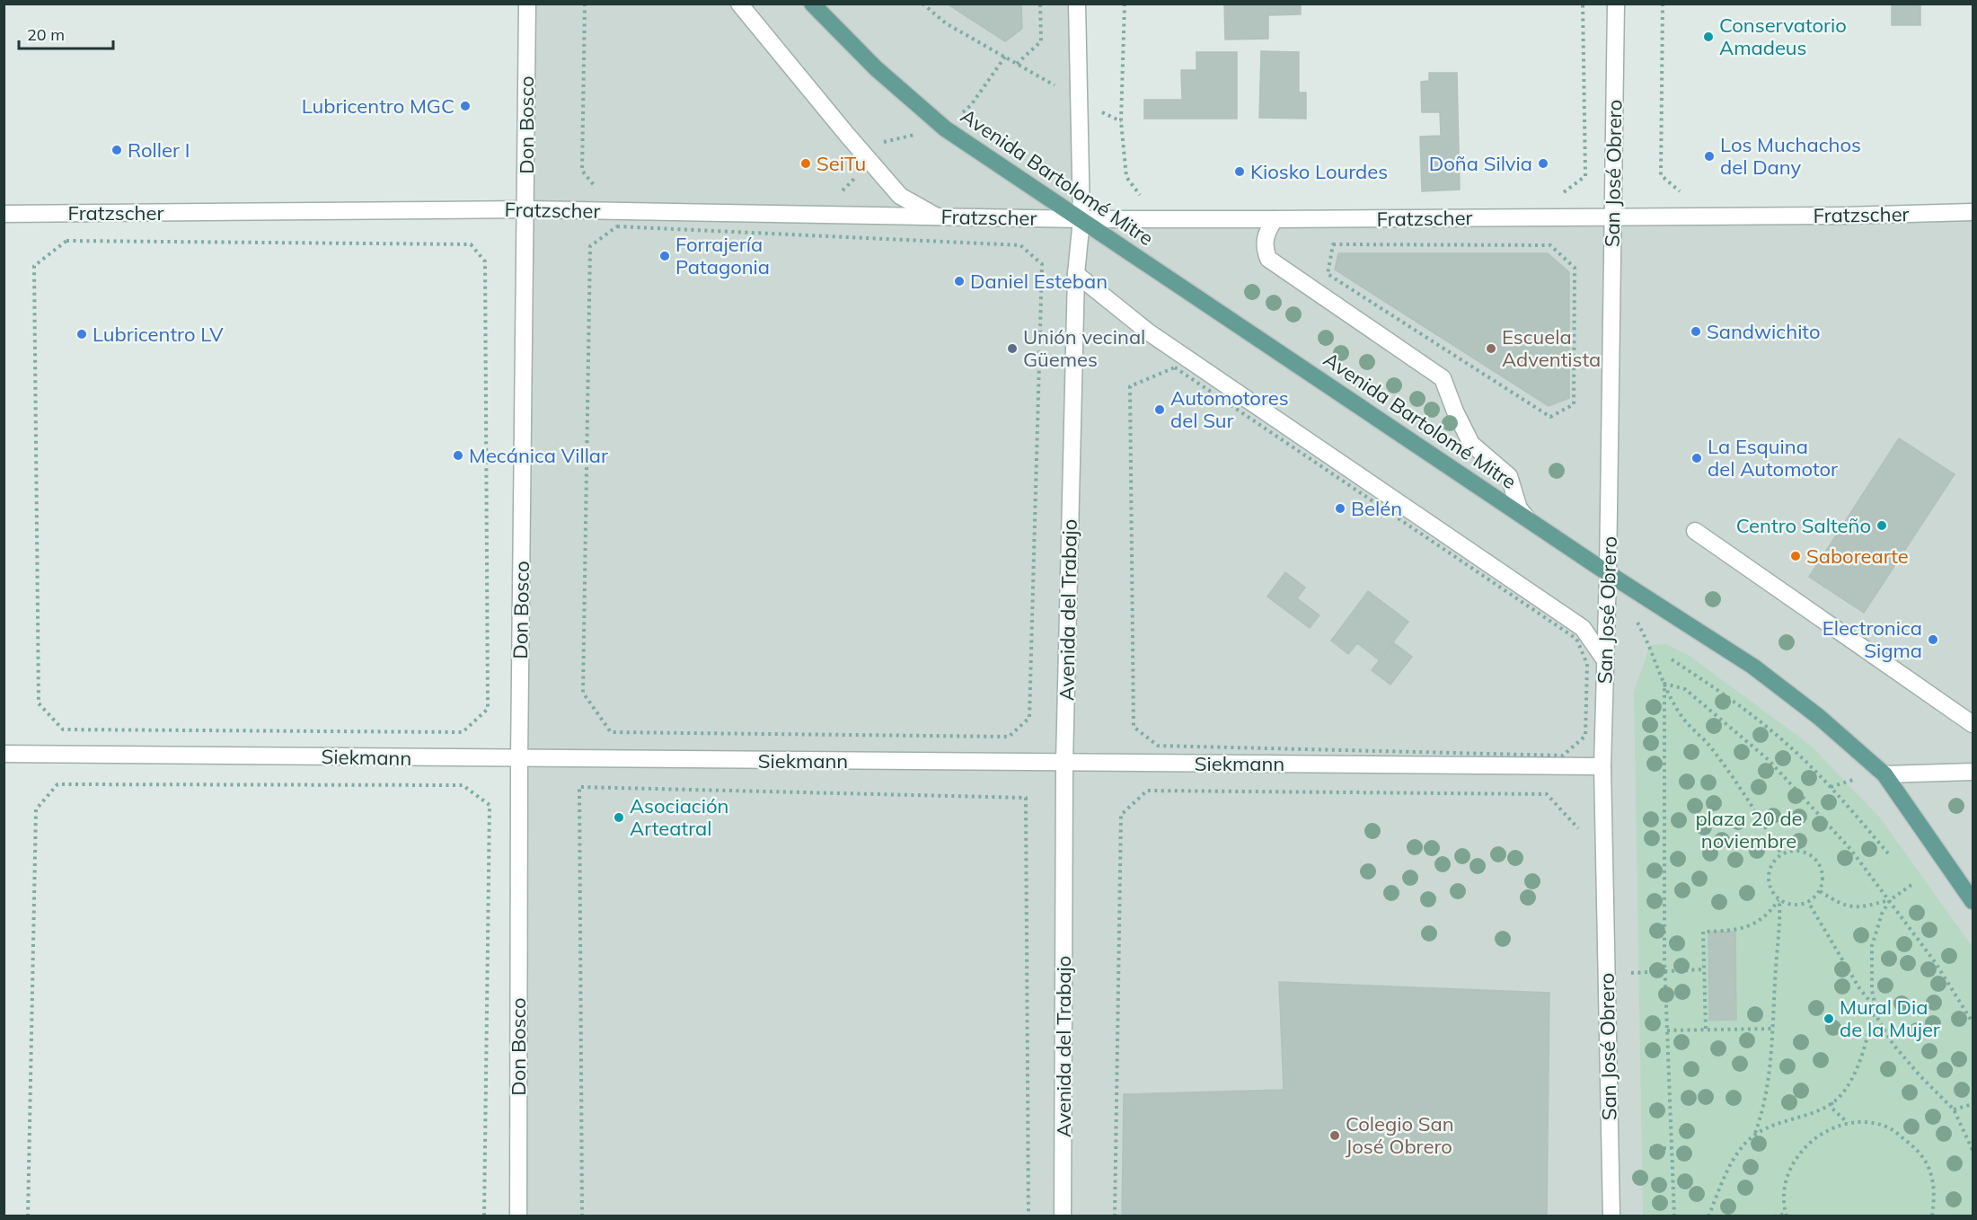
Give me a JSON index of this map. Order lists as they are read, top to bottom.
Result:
{
  "streets": {
    "main road": ["Avenida Bartolomé Mitre"],
    "street": [
      "Don Bosco",
      "San José Obrero",
      "Fratzscher",
      "Avenida del Trabajo",
      "Siekmann"
    ]
  },
  "crossings": [
    ["Don Bosco", "Fratzscher"],
    ["Don Bosco", "Siekmann"],
    ["San José Obrero", "Avenida Bartolomé Mitre"],
    ["San José Obrero", "Fratzscher"],
    ["San José Obrero", "Siekmann"],
    ["Avenida Bartolomé Mitre", "Fratzscher"],
    ["Avenida Bartolomé Mitre", "Avenida del Trabajo"],
    ["Fratzscher", "Avenida del Trabajo"],
    ["Avenida del Trabajo", "Siekmann"]
  ],
  "parks": ["plaza 20 de noviembre"],
  "places": [
    "Conservatorio Amadeus",
    "Lubricentro MGC",
    "Roller I",
    "Los Muchachos del Dany",
    "SeiTu",
    "Doña Silvia",
    "Kiosko Lourdes",
    "Forrajería Patagonia",
    "Daniel Esteban",
    "Sandwichito",
    "Lubricentro LV",
    "Unión vecinal Güemes",
    "Escuela Adventista",
    "Automotores del Sur",
    "Mecánica Villar",
    "La Esquina del Automotor",
    "Belén",
    "Centro Salteño",
    "Saborearte",
    "Electronica Sigma",
    "Asociación Arteatral",
    "Mural Dia de la Mujer",
    "Colegio San José Obrero"
  ],
  "scale_bar": "20 m"
}
